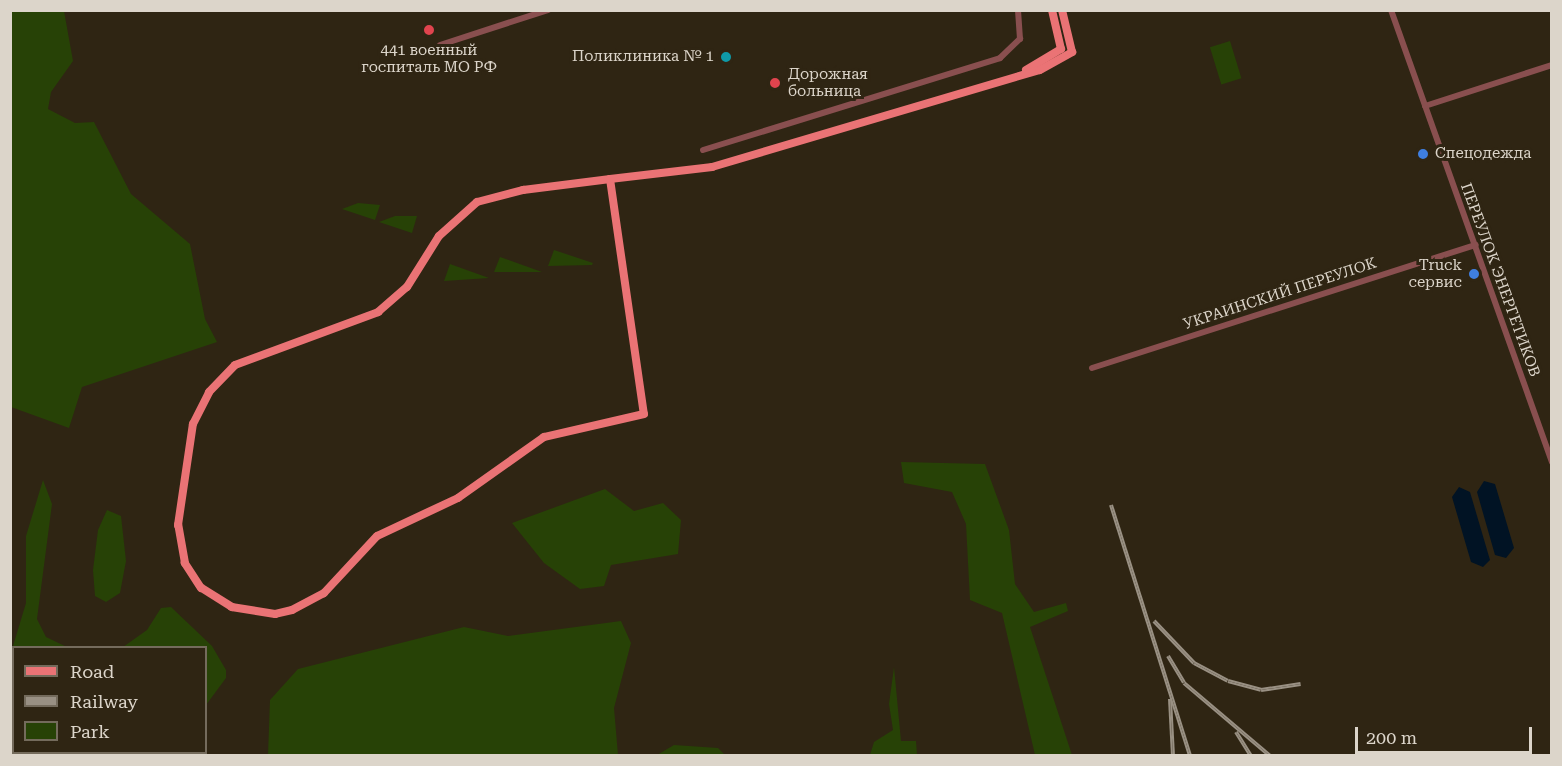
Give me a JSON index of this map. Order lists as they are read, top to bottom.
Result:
{
  "streets": {
    "street": ["ПЕРЕУЛОК ЭНЕРГЕТИКОВ", "УКРАИНСКИЙ ПЕРЕУЛОК"]
  },
  "crossings": [
    ["ПЕРЕУЛОК ЭНЕРГЕТИКОВ", "УКРАИНСКИЙ ПЕРЕУЛОК"]
  ],
  "places": [
    "441 военный госпиталь МО РФ",
    "Поликлиника № 1",
    "Дорожная больница",
    "Спецодежда",
    "Truck сервис"
  ],
  "legend": ["Road", "Railway", "Park"],
  "scale_bar": "200 m"
}
